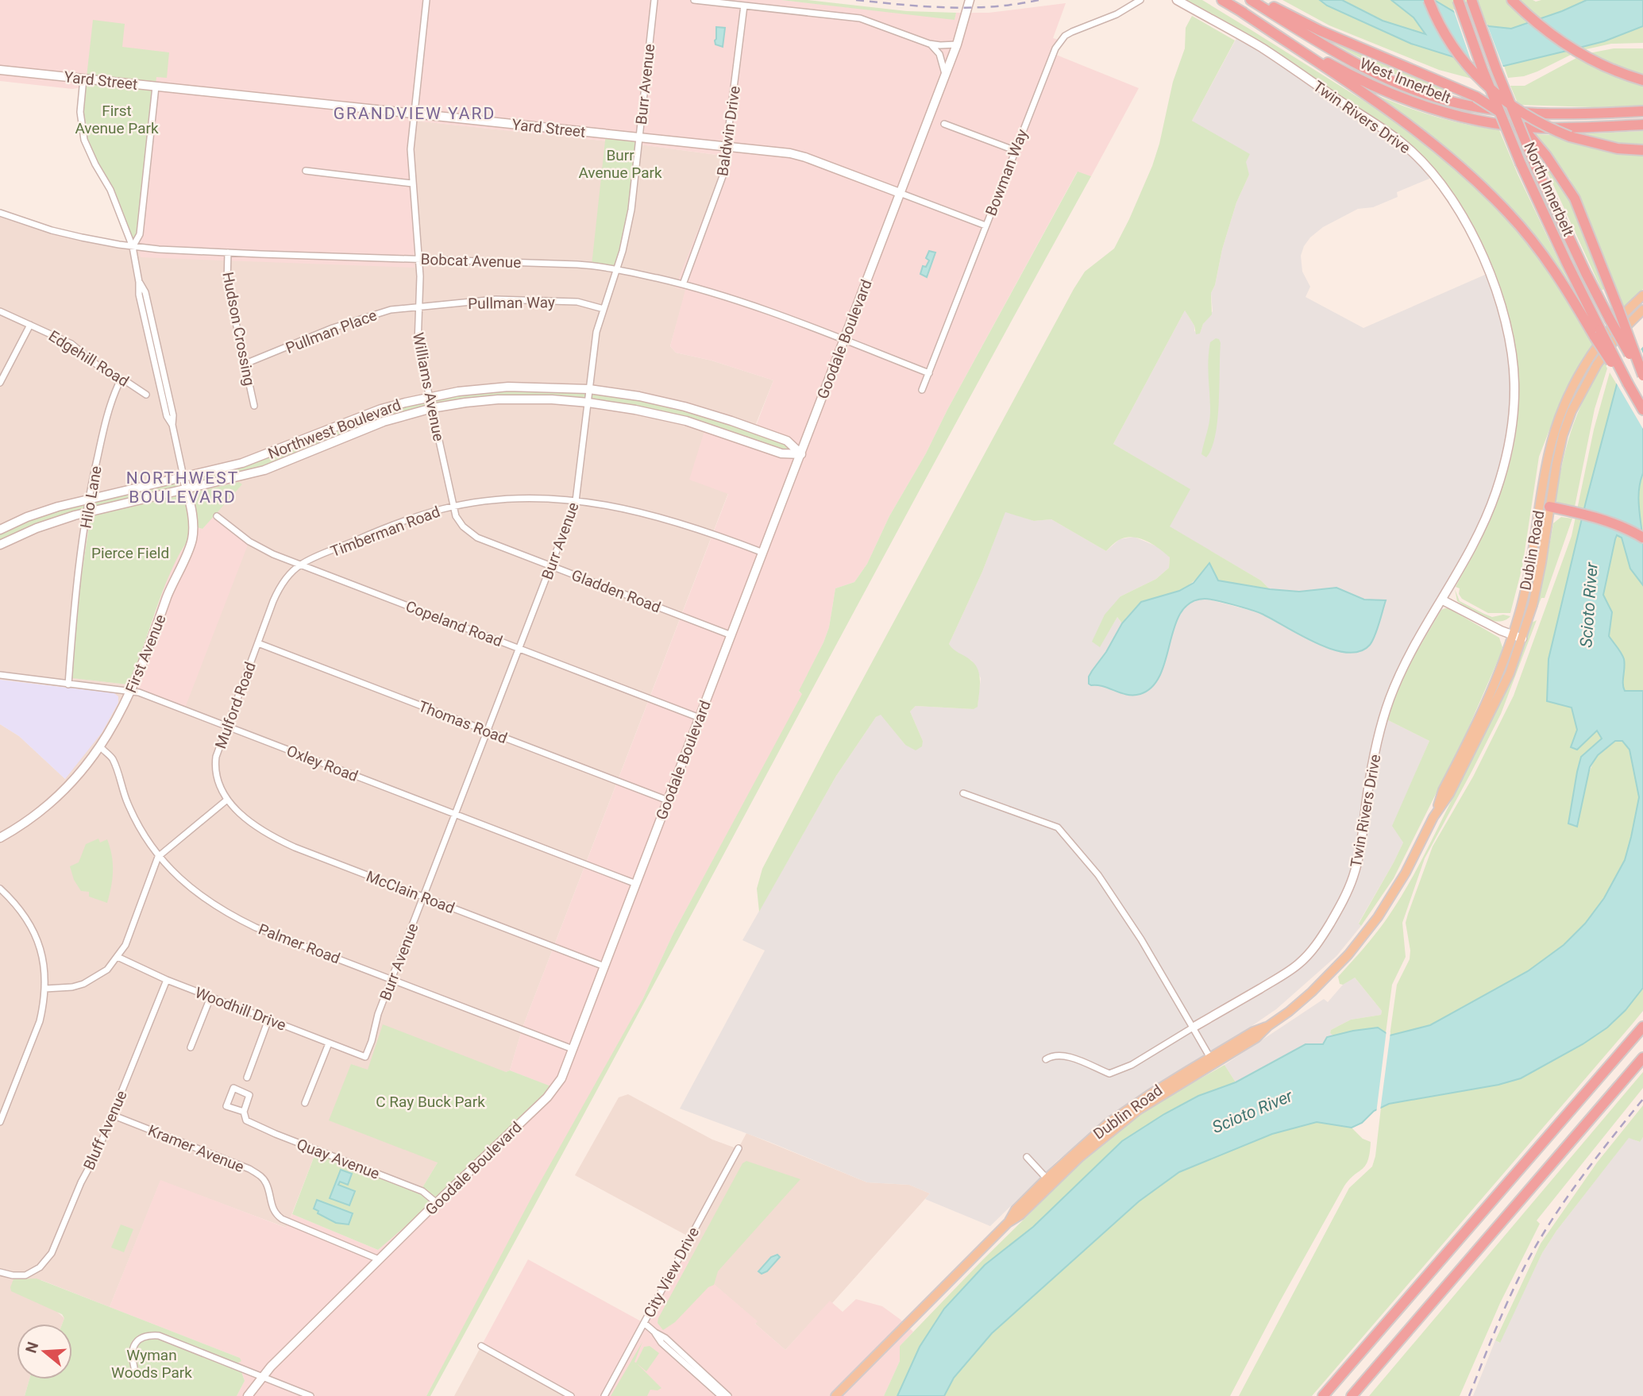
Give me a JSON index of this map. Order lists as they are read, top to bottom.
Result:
{
  "streets": {
    "highway": ["West Innerbelt", "North Innerbelt"],
    "main road": [
      "Yard Street",
      "Twin Rivers Drive",
      "Goodale Boulevard",
      "Northwest Boulevard",
      "Dublin Road",
      "First Avenue"
    ],
    "street": [
      "Burr Avenue",
      "Baldwin Drive",
      "Bowman Way",
      "Bobcat Avenue",
      "Pullman Way",
      "Hudson Crossing",
      "Pullman Place",
      "Edgehill Road",
      "Williams Avenue",
      "Hilo Lane",
      "Timberman Road",
      "Gladden Road",
      "Copeland Road",
      "Mulford Road",
      "Thomas Road",
      "Oxley Road",
      "McClain Road",
      "Palmer Road",
      "Woodhill Drive",
      "Bluff Avenue",
      "Kramer Avenue",
      "Quay Avenue",
      "City View Drive"
    ]
  },
  "crossings": [
    ["Yard Street", "Burr Avenue"],
    ["Yard Street", "Baldwin Drive"],
    ["Yard Street", "Bowman Way"],
    ["Yard Street", "Goodale Boulevard"],
    ["Yard Street", "Williams Avenue"],
    ["Yard Street", "First Avenue"],
    ["Burr Avenue", "Bobcat Avenue"],
    ["Burr Avenue", "Pullman Way"],
    ["Burr Avenue", "Northwest Boulevard"],
    ["Burr Avenue", "Timberman Road"],
    ["Burr Avenue", "Gladden Road"],
    ["Burr Avenue", "Copeland Road"],
    ["Burr Avenue", "Thomas Road"],
    ["Burr Avenue", "Oxley Road"],
    ["Burr Avenue", "McClain Road"],
    ["Burr Avenue", "Palmer Road"],
    ["Burr Avenue", "Woodhill Drive"],
    ["Baldwin Drive", "Bobcat Avenue"],
    ["Bowman Way", "Bobcat Avenue"],
    ["Bobcat Avenue", "Hudson Crossing"],
    ["Bobcat Avenue", "Goodale Boulevard"],
    ["Bobcat Avenue", "Williams Avenue"],
    ["Bobcat Avenue", "First Avenue"],
    ["Pullman Way", "Pullman Place"],
    ["Pullman Way", "Williams Avenue"],
    ["Hudson Crossing", "Pullman Place"],
    ["Pullman Place", "Williams Avenue"],
    ["Goodale Boulevard", "Northwest Boulevard"],
    ["Goodale Boulevard", "Timberman Road"],
    ["Goodale Boulevard", "Gladden Road"],
    ["Goodale Boulevard", "Copeland Road"],
    ["Goodale Boulevard", "Thomas Road"],
    ["Goodale Boulevard", "Oxley Road"],
    ["Goodale Boulevard", "McClain Road"],
    ["Goodale Boulevard", "Palmer Road"],
    ["Goodale Boulevard", "Kramer Avenue"],
    ["Goodale Boulevard", "Quay Avenue"],
    ["Edgehill Road", "Hilo Lane"],
    ["Williams Avenue", "Northwest Boulevard"],
    ["Williams Avenue", "Timberman Road"],
    ["Williams Avenue", "Gladden Road"],
    ["Northwest Boulevard", "Hilo Lane"],
    ["Northwest Boulevard", "First Avenue"],
    ["Hilo Lane", "Oxley Road"],
    ["Timberman Road", "Gladden Road"],
    ["Timberman Road", "Copeland Road"],
    ["Timberman Road", "Mulford Road"],
    ["Copeland Road", "Mulford Road"],
    ["First Avenue", "Oxley Road"],
    ["First Avenue", "Palmer Road"],
    ["Mulford Road", "Thomas Road"],
    ["Mulford Road", "Oxley Road"],
    ["Mulford Road", "McClain Road"],
    ["Woodhill Drive", "Bluff Avenue"],
    ["Bluff Avenue", "Kramer Avenue"]
  ],
  "districts": ["GRANDVIEW YARD", "NORTHWEST BOULEVARD"],
  "water": ["Scioto River"],
  "parks": [
    "First Avenue Park",
    "Burr Avenue Park",
    "Pierce Field",
    "C Ray Buck Park",
    "Wyman Woods Park"
  ],
  "north": "left"
}
